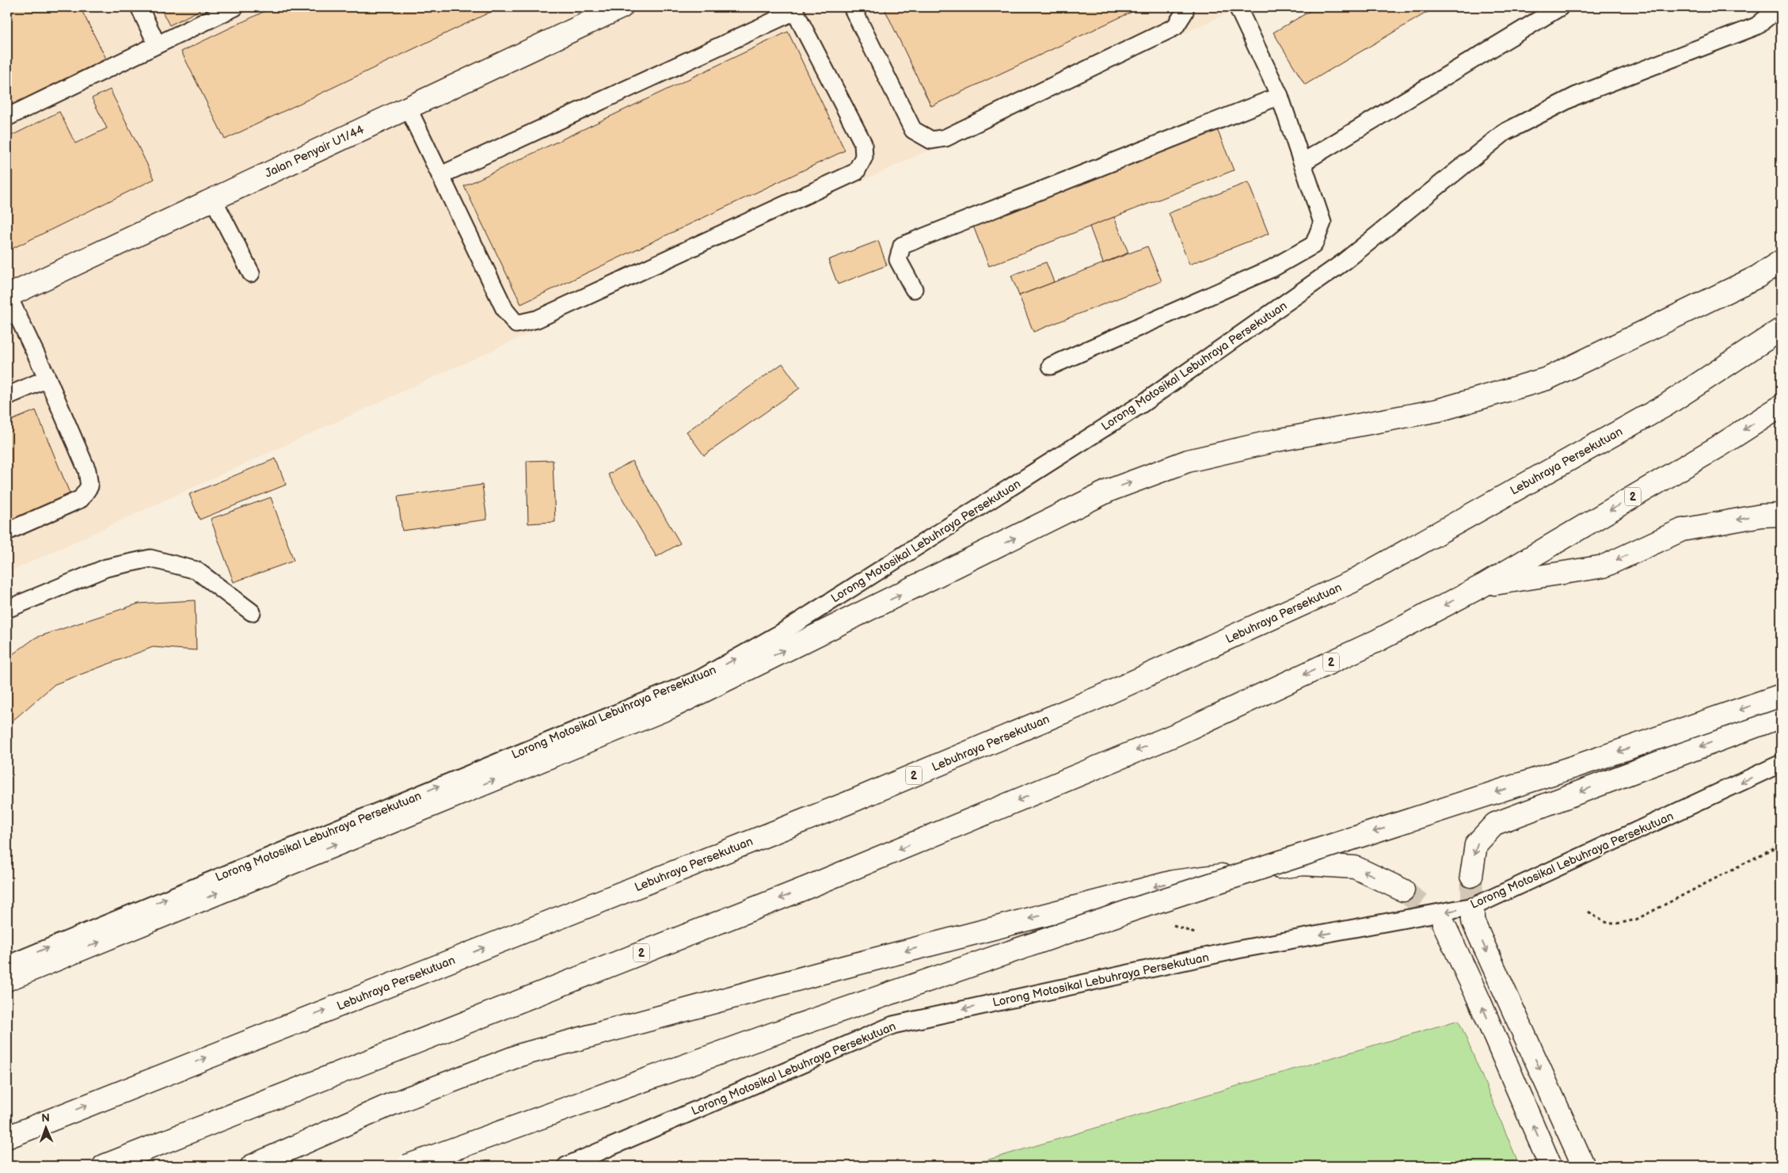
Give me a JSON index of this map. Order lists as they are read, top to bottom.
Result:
{
  "streets": {
    "main road": ["Jalan Penyair U1/44", "Lebuhraya Persekutuan", "2"],
    "lane": ["Lorong Motosikal Lebuhraya Persekutuan"]
  },
  "north": "top"
}
